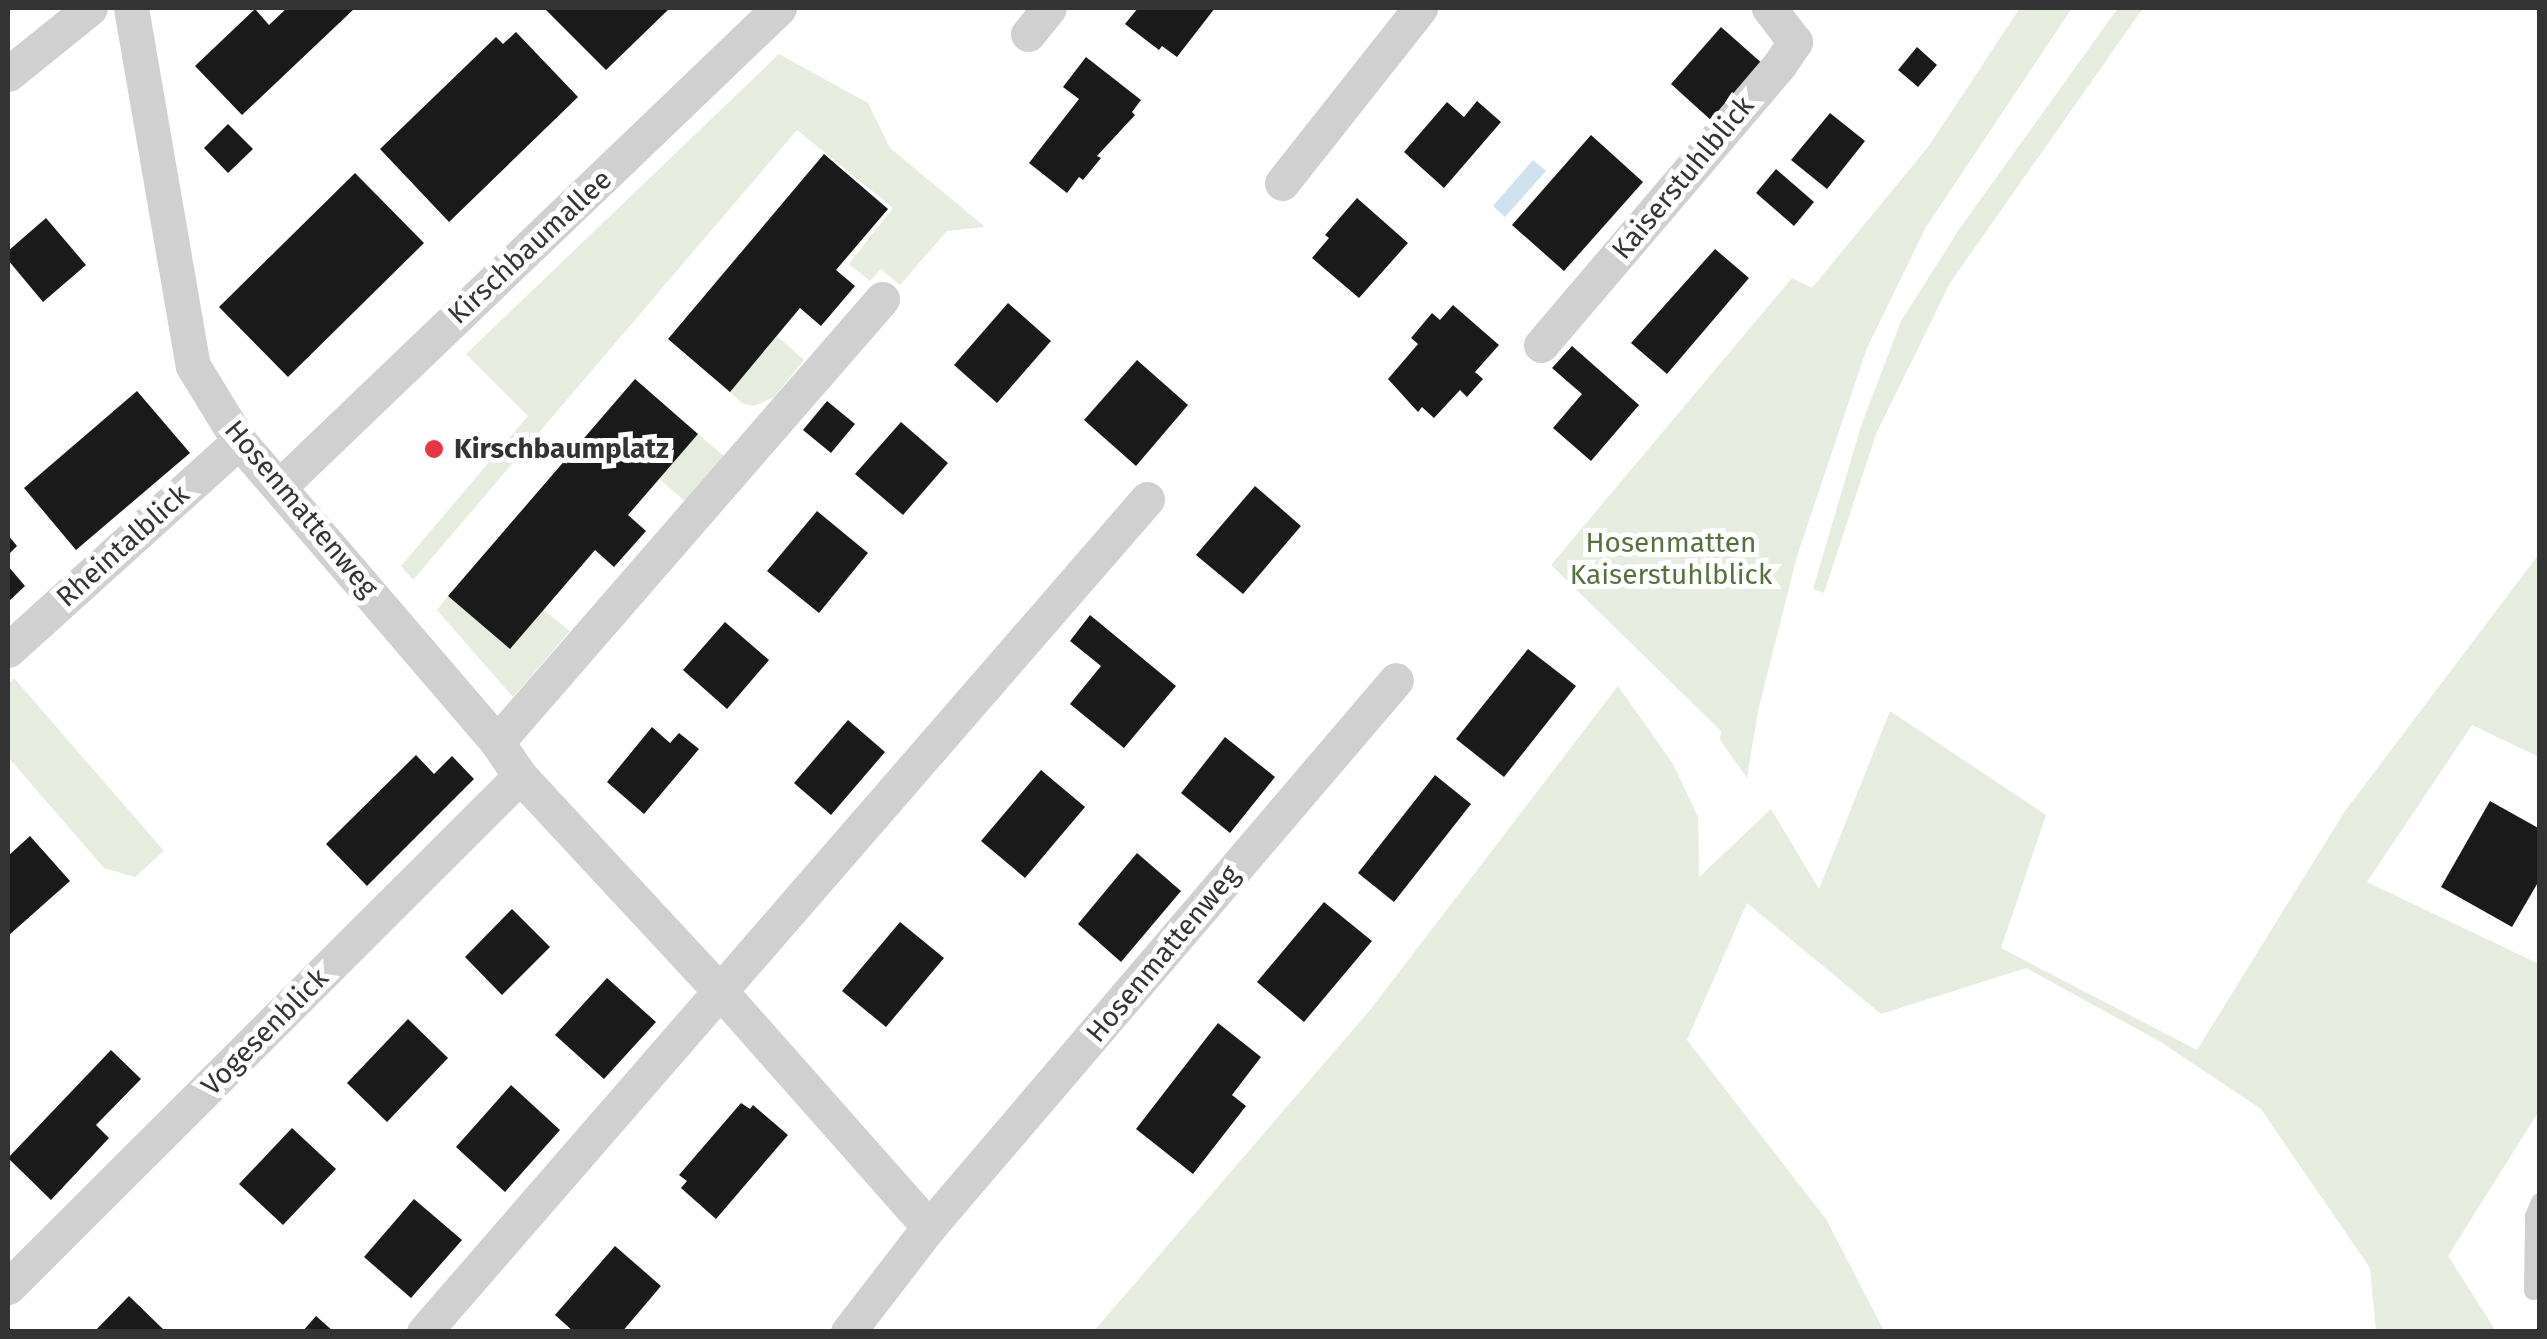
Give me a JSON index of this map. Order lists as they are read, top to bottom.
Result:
{
  "streets": {
    "street": [
      "Kaiserstuhlblick",
      "Kirschbaumallee",
      "Hosenmattenweg",
      "Rheintalblick",
      "Vogesenblick"
    ]
  },
  "crossings": [
    ["Kirschbaumallee", "Hosenmattenweg"],
    ["Hosenmattenweg", "Rheintalblick"],
    ["Hosenmattenweg", "Vogesenblick"]
  ],
  "parks": ["Hosenmatten Kaiserstuhlblick"],
  "places": ["Kirschbaumplatz"]
}
